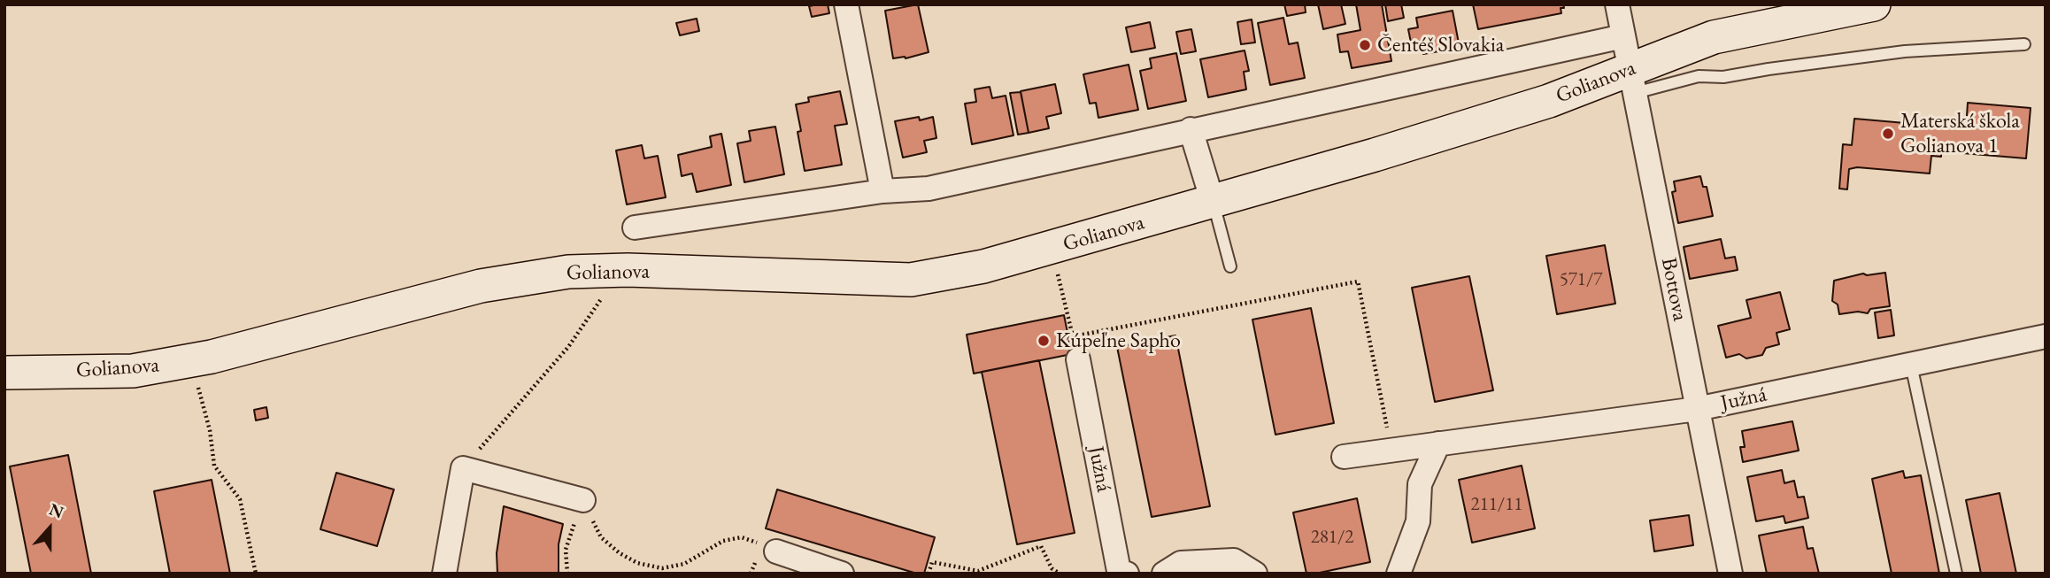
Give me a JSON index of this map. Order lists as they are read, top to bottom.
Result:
{
  "streets": {
    "street": ["Golianova", "Bottova", "Južná"]
  },
  "crossings": [
    ["Golianova", "Bottova"],
    ["Bottova", "Južná"]
  ],
  "places": ["Čentéš Slovakia", "Materská škola Golianova 1", "Kúpeľne Sapho"],
  "house_numbers": ["571/7", "211/11", "281/2"],
  "north": "top"
}
